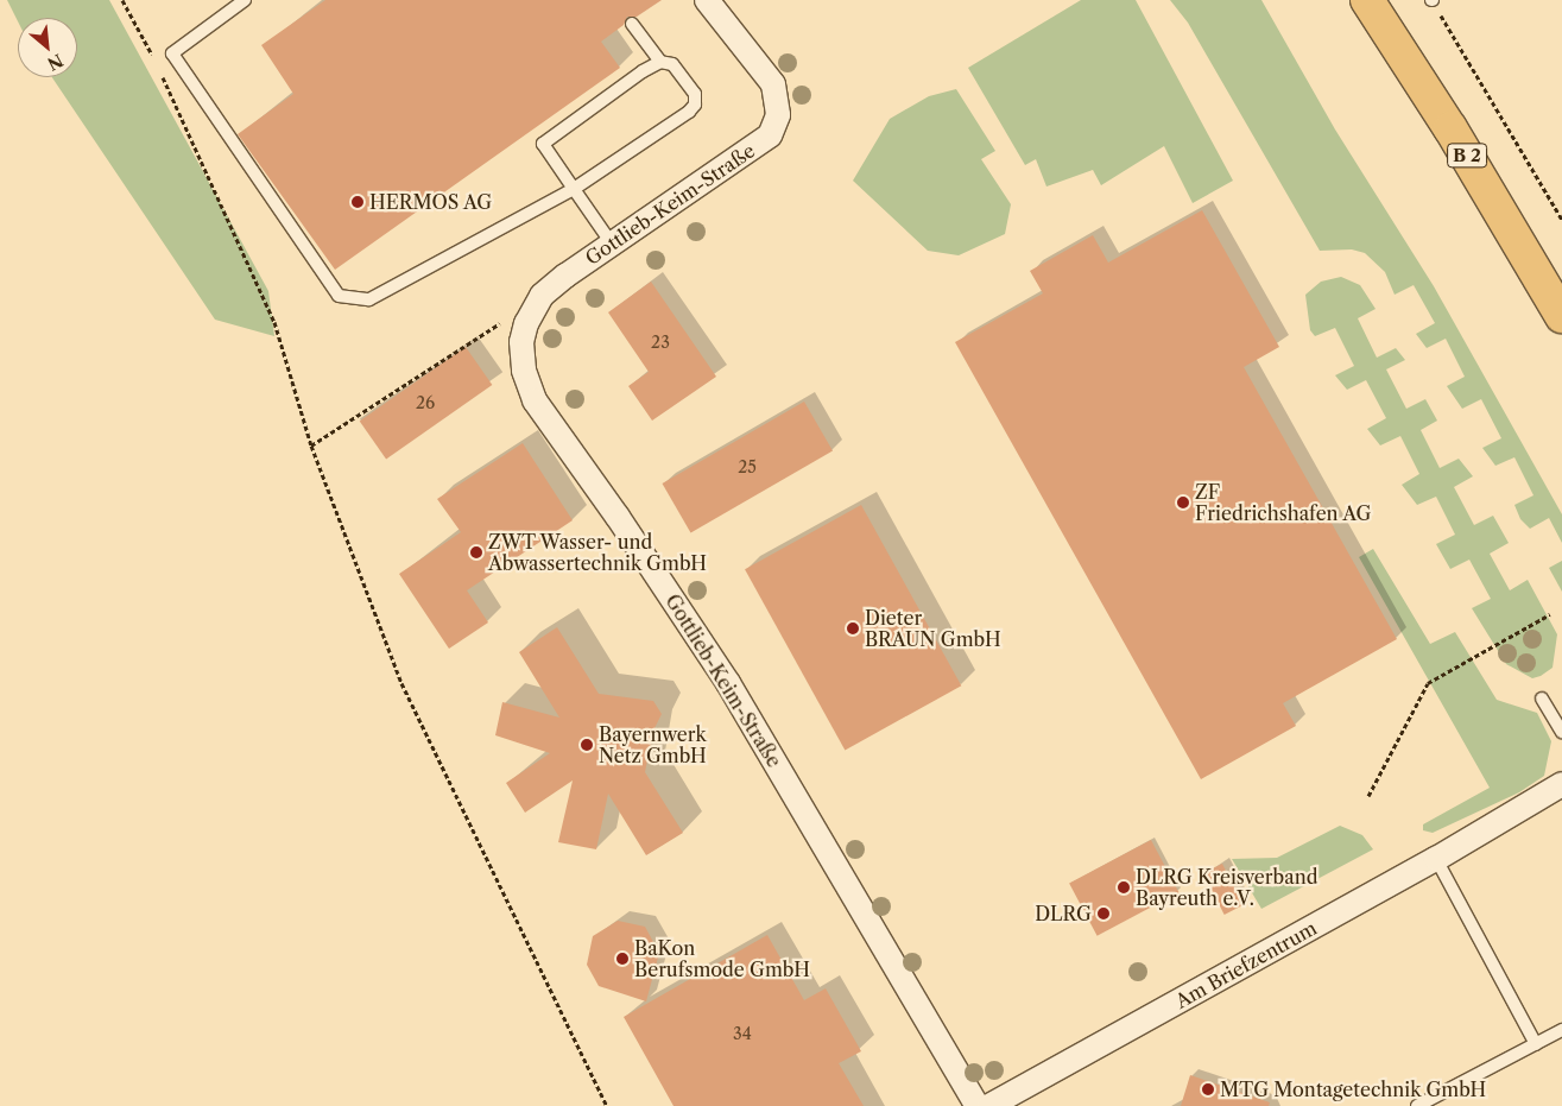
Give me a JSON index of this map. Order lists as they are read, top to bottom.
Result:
{
  "streets": {
    "main road": ["B 2"],
    "street": ["Gottlieb-Keim-Straße", "Am Briefzentrum"]
  },
  "places": [
    "HERMOS AG",
    "ZF Friedrichshafen AG",
    "ZWT Wasser- und Abwassertechnik GmbH",
    "Dieter BRAUN GmbH",
    "Bayernwerk Netz GmbH",
    "DLRG Kreisverband Bayreuth e.V.",
    "DLRG",
    "BaKon Berufsmode GmbH",
    "MTG Montagetechnik GmbH"
  ],
  "house_numbers": [
    "23",
    "26",
    "25",
    "34"
  ],
  "north": "bottom right"
}
